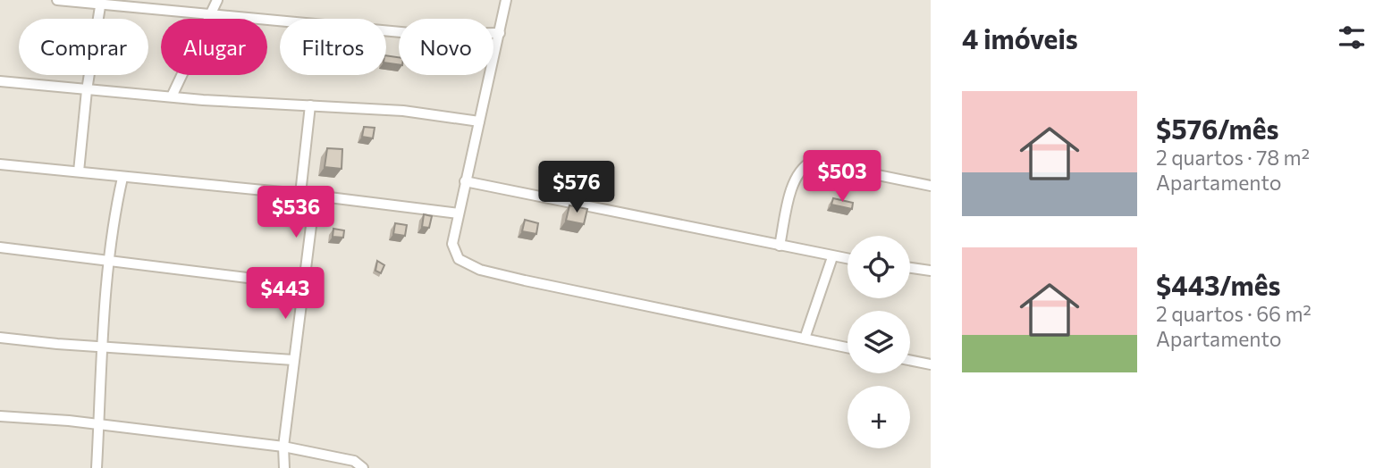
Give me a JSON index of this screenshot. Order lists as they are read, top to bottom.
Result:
{
  "page": {
    "heading": "4 imóveis",
    "chip": [
      "Comprar",
      "Alugar",
      "Filtros",
      "Novo"
    ],
    "list": [
      {
        "name": "$576/mês",
        "note": "2 quartos · 78 m² · Apartamento"
      },
      {
        "name": "$443/mês",
        "note": "2 quartos · 66 m² · Apartamento"
      }
    ],
    "price": [
      "$503",
      "$576",
      "$536",
      "$443"
    ],
    "map_buttons": "+"
  }
}
